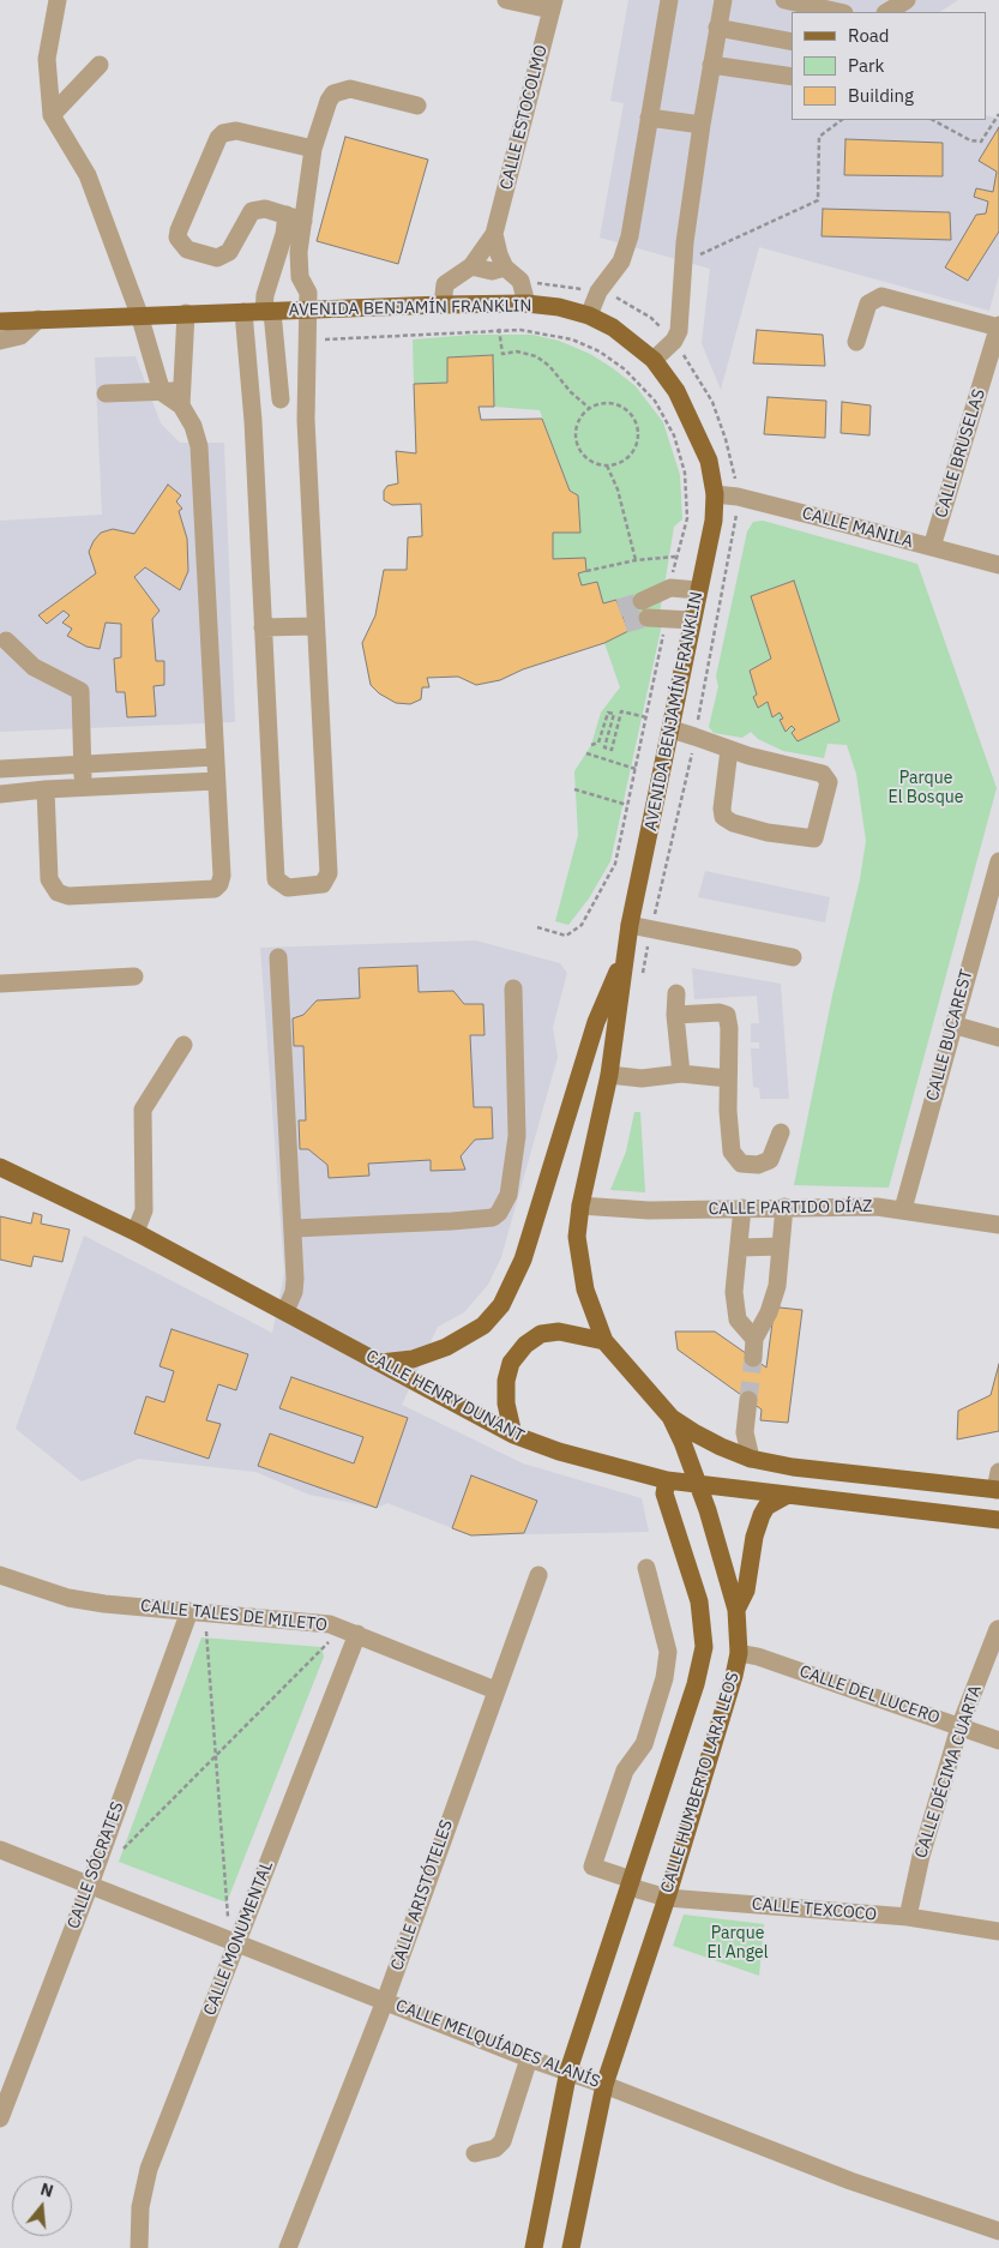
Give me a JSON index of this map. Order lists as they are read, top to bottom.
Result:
{
  "streets": {
    "main road": ["AVENIDA BENJAMÍN FRANKLIN", "CALLE HENRY DUNANT", "CALLE HUMBERTO LARA LEOS"],
    "street": [
      "CALLE ESTOCOLMO",
      "CALLE BRUSELAS",
      "CALLE MANILA",
      "CALLE BUCAREST",
      "CALLE PARTIDO DÍAZ",
      "CALLE TALES DE MILETO",
      "CALLE DEL LUCERO",
      "CALLE DÉCIMA CUARTA",
      "CALLE SÓCRATES",
      "CALLE ARISTÓTELES",
      "CALLE TEXCOCO",
      "CALLE MONUMENTAL",
      "CALLE MELQUÍADES ALANÍS"
    ]
  },
  "crossings": [
    ["CALLE ESTOCOLMO", "AVENIDA BENJAMÍN FRANKLIN"],
    ["AVENIDA BENJAMÍN FRANKLIN", "CALLE MANILA"],
    ["AVENIDA BENJAMÍN FRANKLIN", "CALLE HUMBERTO LARA LEOS"],
    ["CALLE BRUSELAS", "CALLE MANILA"],
    ["CALLE BUCAREST", "CALLE PARTIDO DÍAZ"],
    ["CALLE PARTIDO DÍAZ", "CALLE HUMBERTO LARA LEOS"],
    ["CALLE HENRY DUNANT", "CALLE HUMBERTO LARA LEOS"],
    ["CALLE TALES DE MILETO", "CALLE SÓCRATES"],
    ["CALLE TALES DE MILETO", "CALLE ARISTÓTELES"],
    ["CALLE TALES DE MILETO", "CALLE MONUMENTAL"],
    ["CALLE DEL LUCERO", "CALLE DÉCIMA CUARTA"],
    ["CALLE DEL LUCERO", "CALLE HUMBERTO LARA LEOS"],
    ["CALLE DÉCIMA CUARTA", "CALLE TEXCOCO"],
    ["CALLE HUMBERTO LARA LEOS", "CALLE TEXCOCO"],
    ["CALLE HUMBERTO LARA LEOS", "CALLE MELQUÍADES ALANÍS"],
    ["CALLE SÓCRATES", "CALLE MELQUÍADES ALANÍS"],
    ["CALLE ARISTÓTELES", "CALLE MELQUÍADES ALANÍS"],
    ["CALLE MONUMENTAL", "CALLE MELQUÍADES ALANÍS"]
  ],
  "parks": ["Parque El Bosque", "Parque El Angel"],
  "legend": ["Road", "Park", "Building"],
  "north": "top"
}
